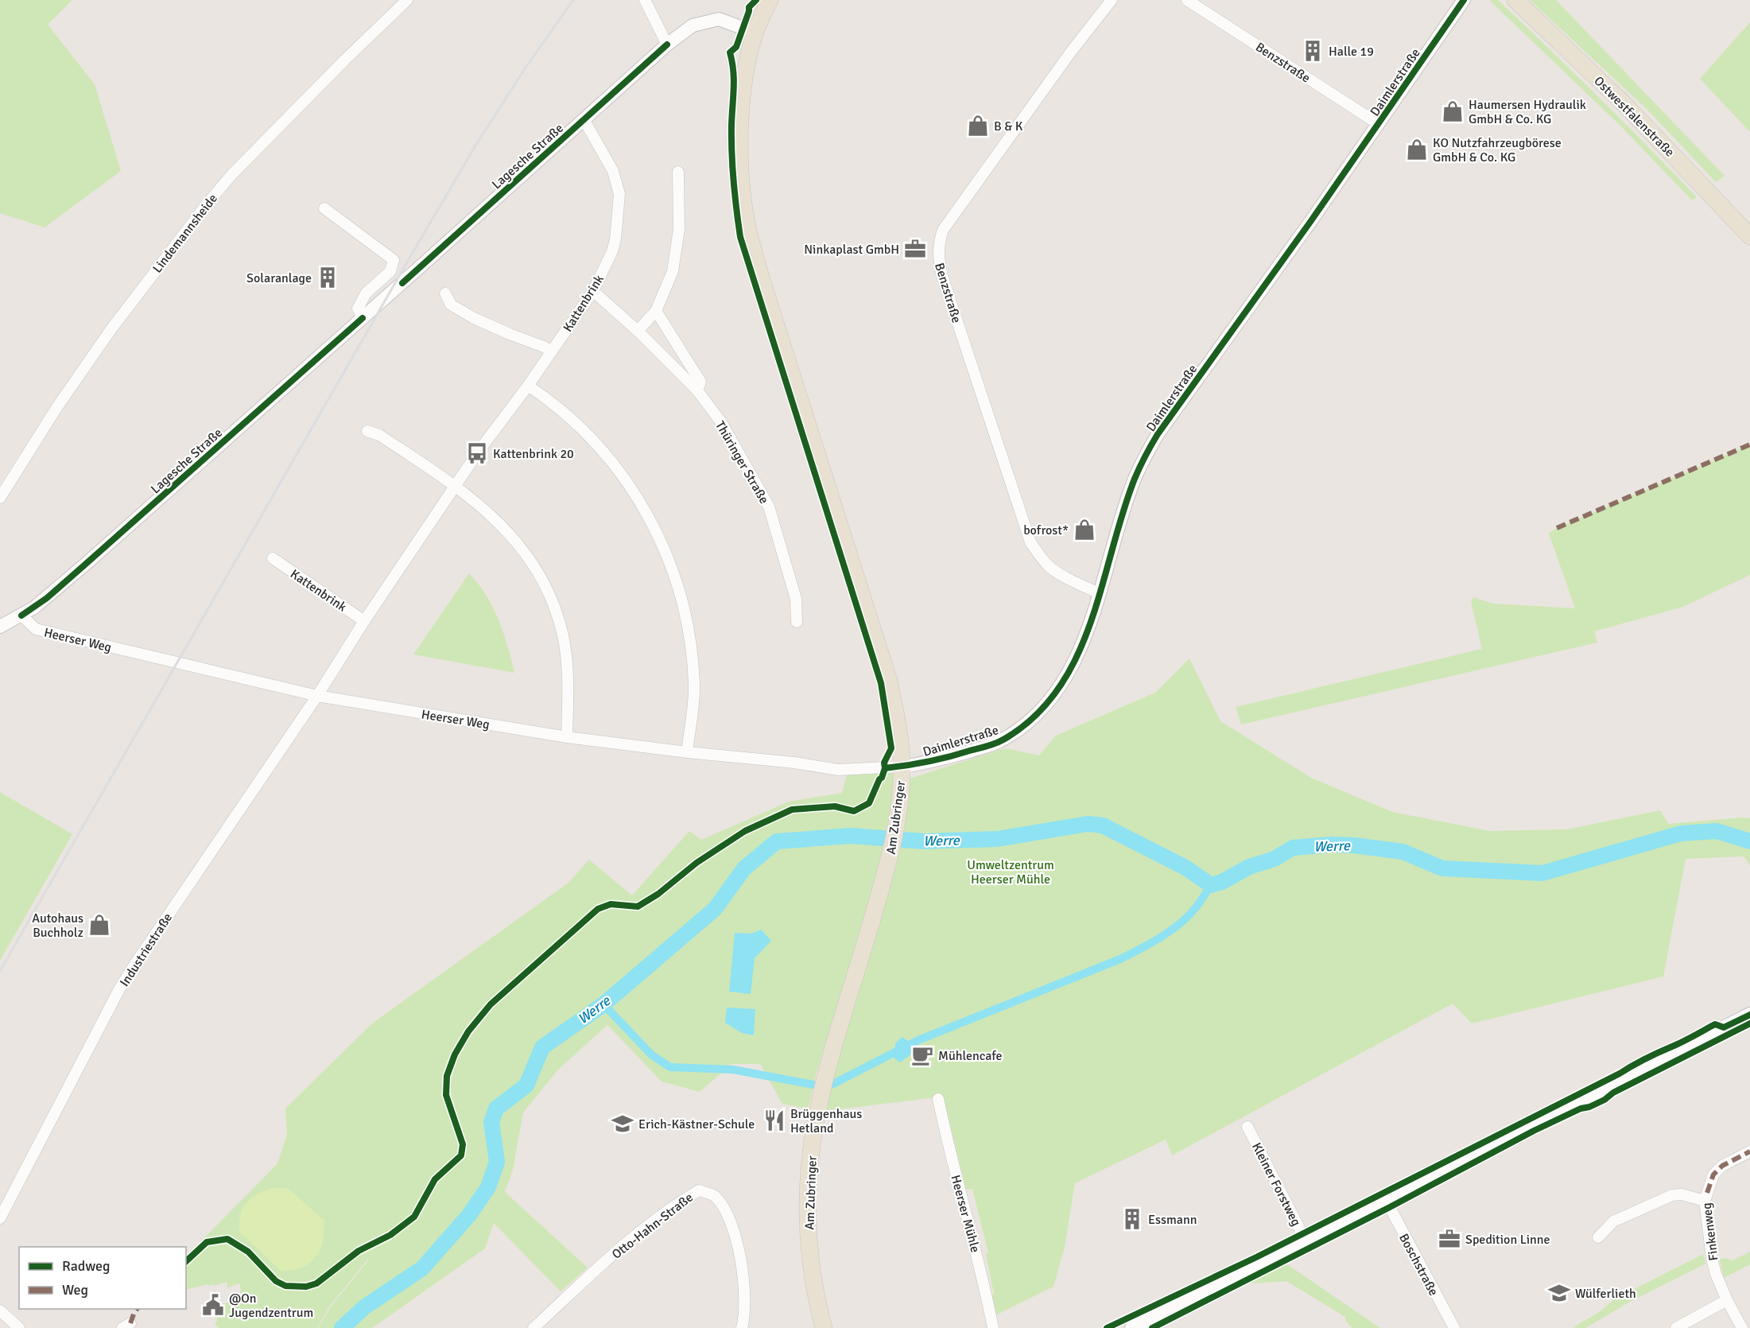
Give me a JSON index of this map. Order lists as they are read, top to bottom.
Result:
{
  "streets": {
    "main road": ["Ostwestfalenstraße", "Am Zubringer"],
    "street": [
      "Benzstraße",
      "Daimlerstraße",
      "Lagesche Straße",
      "Lindemannsheide",
      "Kattenbrink",
      "Thüringer Straße",
      "Heerser Weg",
      "Industriestraße",
      "Kleiner Forstweg",
      "Heerser Mühle",
      "Otto-Hahn-Straße",
      "Finkenweg",
      "Boschstraße"
    ]
  },
  "crossings": [
    ["Benzstraße", "Daimlerstraße"],
    ["Daimlerstraße", "Heerser Weg"],
    ["Daimlerstraße", "Am Zubringer"],
    ["Lagesche Straße", "Kattenbrink"],
    ["Lagesche Straße", "Heerser Weg"],
    ["Lagesche Straße", "Am Zubringer"],
    ["Kattenbrink", "Thüringer Straße"],
    ["Kattenbrink", "Heerser Weg"],
    ["Kattenbrink", "Industriestraße"],
    ["Heerser Weg", "Am Zubringer"],
    ["Heerser Weg", "Industriestraße"]
  ],
  "water": ["Werre"],
  "parks": ["Umweltzentrum Heerser Mühle"],
  "places": {
    "building": ["Halle 19", "Solaranlage", "Essmann"],
    "shop": [
      "Haumersen Hydraulik GmbH & Co. KG",
      "B & K",
      "KO Nutzfahrzeugbörese GmbH & Co. KG",
      "bofrost*",
      "Autohaus Buchholz"
    ],
    "office": ["Ninkaplast GmbH", "Spedition Linne"],
    "bus stop": ["Kattenbrink 20"],
    "cafe": ["Mühlencafe"],
    "restaurant": ["Brüggenhaus Hetland"],
    "school or university": ["Erich-Kästner-Schule", "Wülferlieth"],
    "public building": ["@On Jugendzentrum"]
  },
  "legend": ["Radweg", "Weg"]
}
